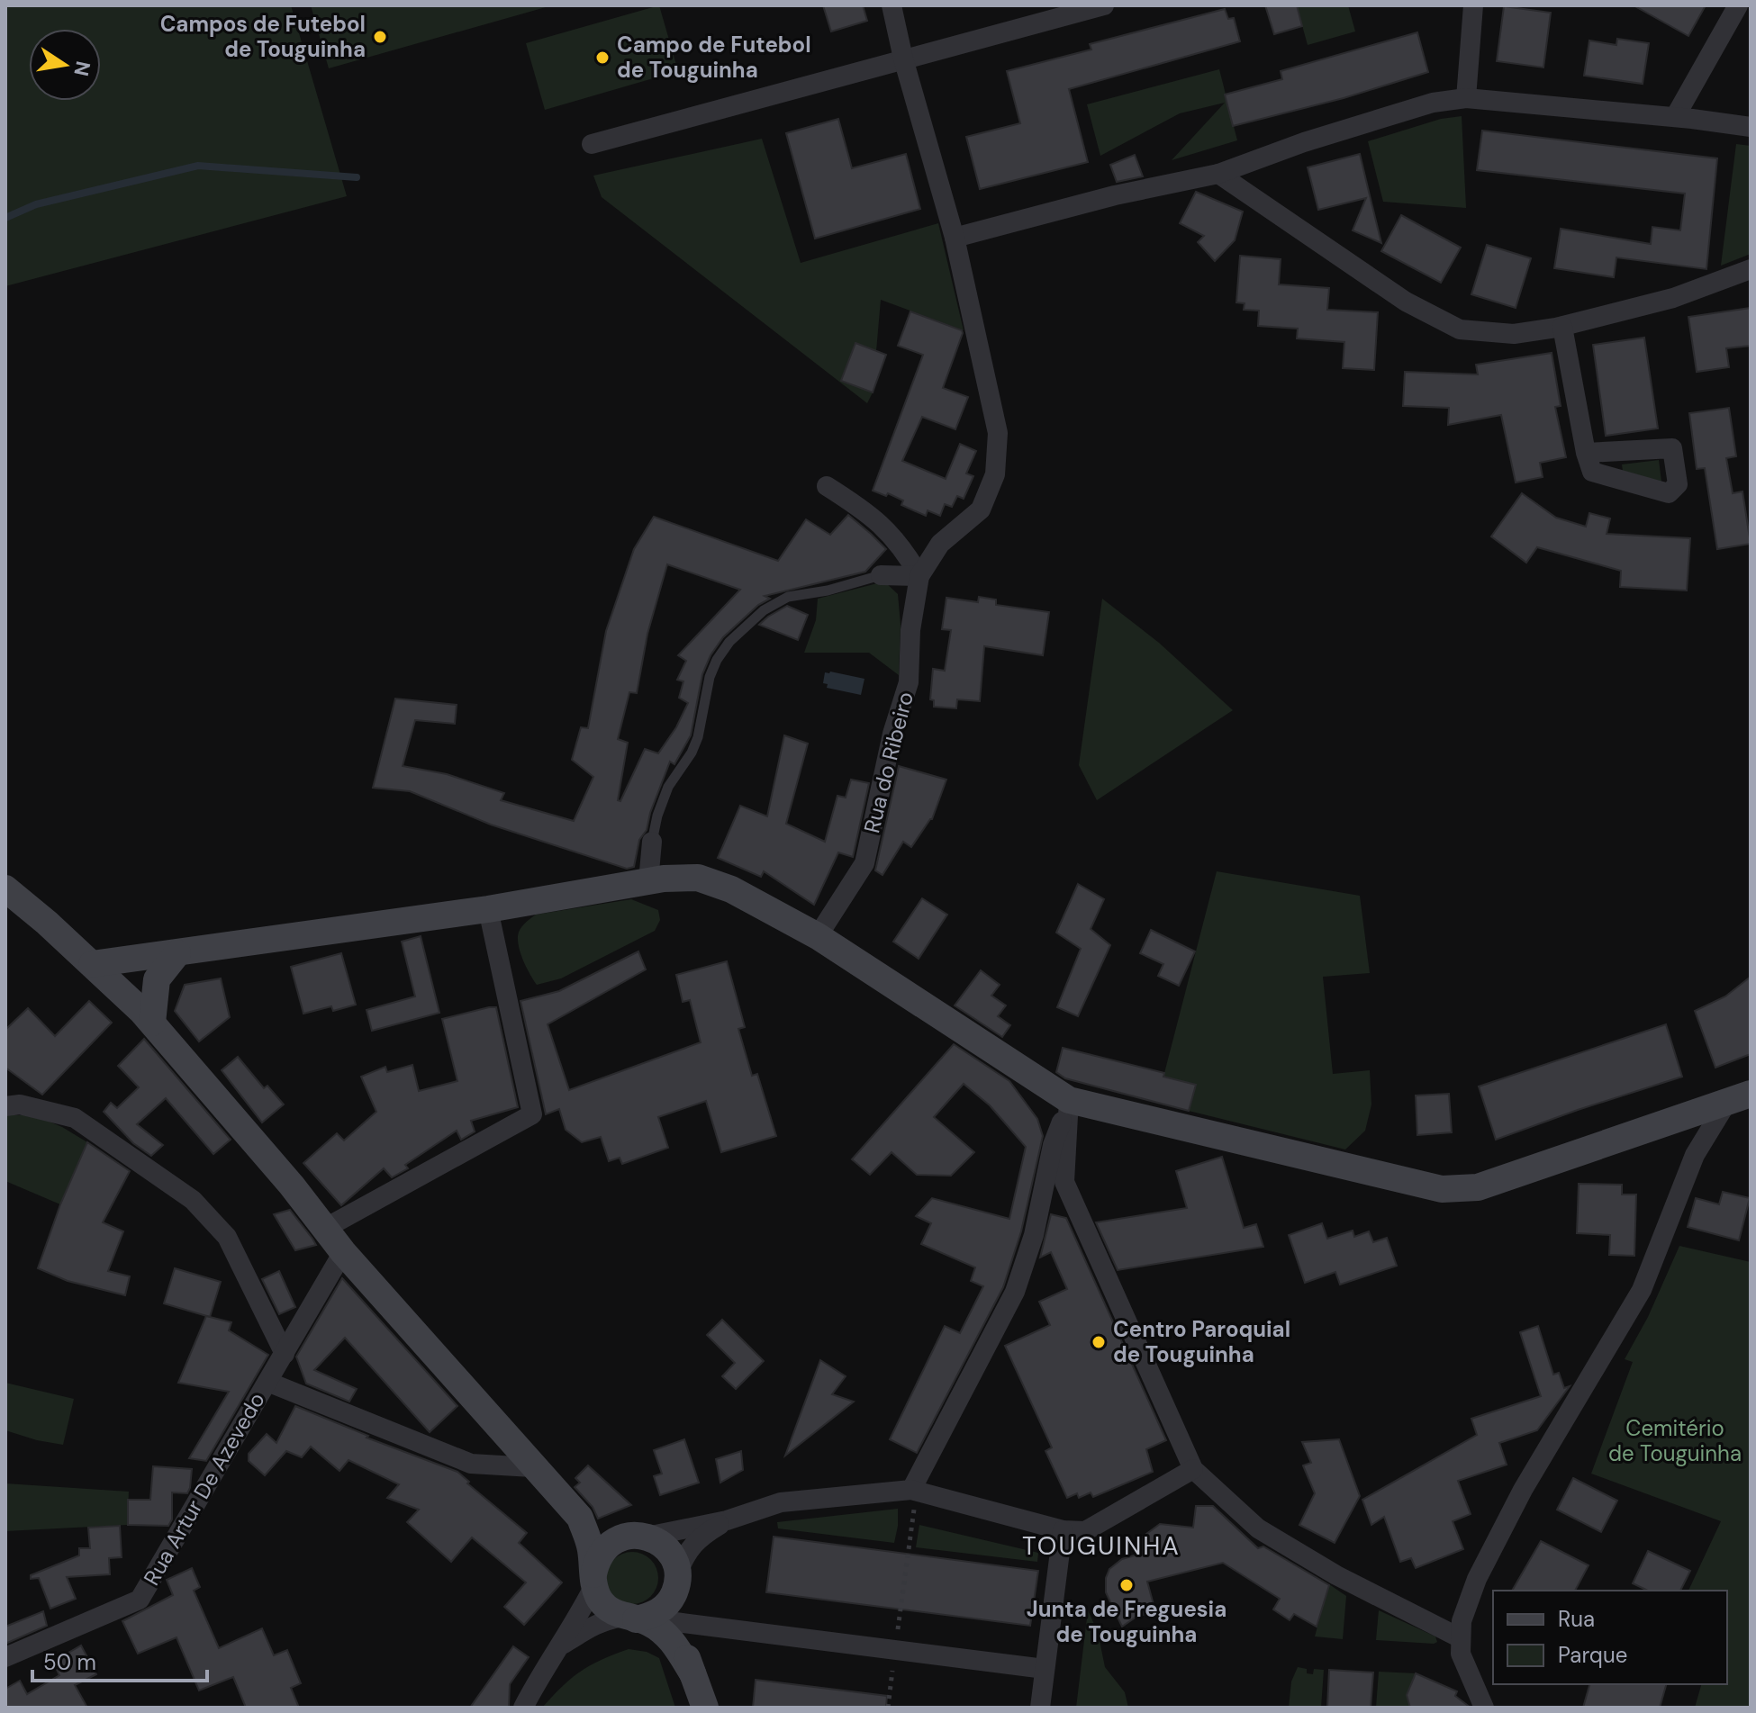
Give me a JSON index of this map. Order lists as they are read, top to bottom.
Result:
{
  "streets": {
    "street": ["Rua do Ribeiro", "Rua Artur De Azevedo"]
  },
  "districts": ["TOUGUINHA"],
  "parks": ["Cemitério de Touguinha"],
  "places": [
    "Campos de Futebol de Touguinha",
    "Campo de Futebol de Touguinha",
    "Centro Paroquial de Touguinha",
    "Junta de Freguesia de Touguinha"
  ],
  "legend": ["Rua", "Parque"],
  "scale_bar": "50 m",
  "north": "right"
}
